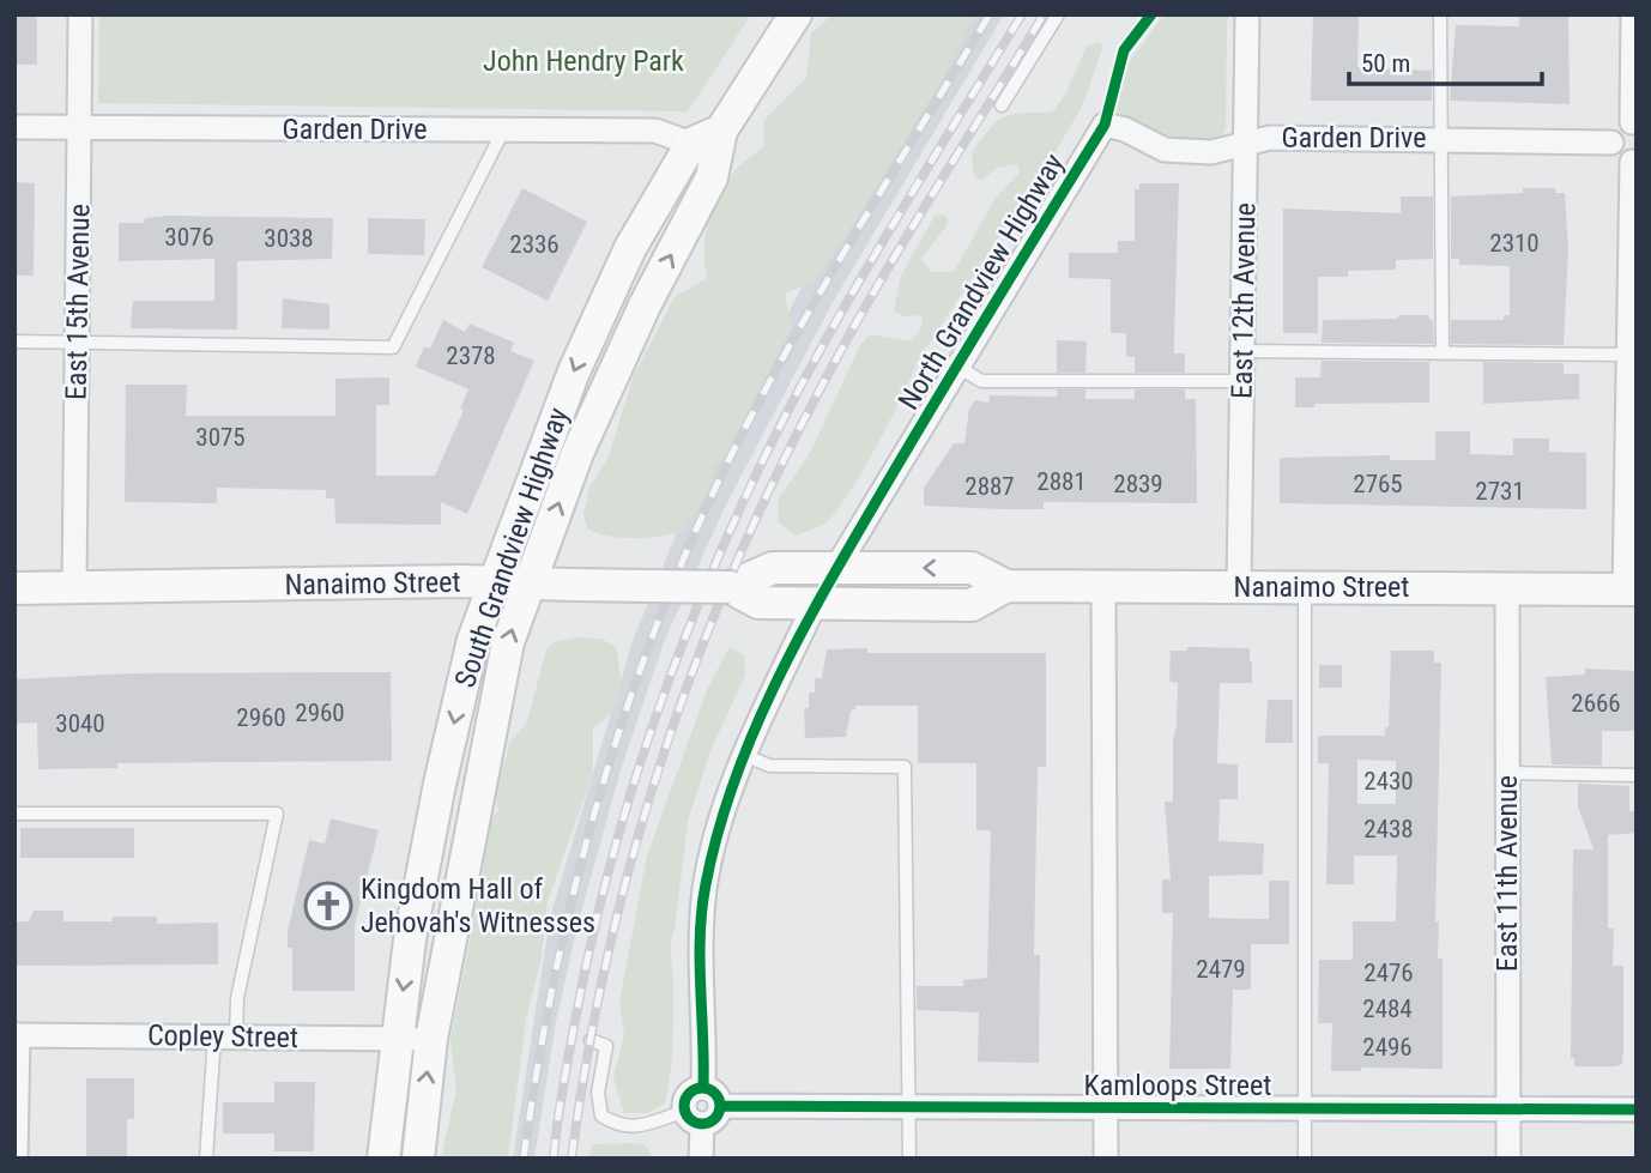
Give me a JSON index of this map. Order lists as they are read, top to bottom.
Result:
{
  "streets": {
    "main road": ["South Grandview Highway", "Nanaimo Street"],
    "street": [
      "Garden Drive",
      "North Grandview Highway",
      "East 12th Avenue",
      "East 15th Avenue",
      "East 11th Avenue",
      "Copley Street",
      "Kamloops Street"
    ]
  },
  "crossings": [
    ["Garden Drive", "North Grandview Highway"],
    ["Garden Drive", "East 12th Avenue"],
    ["Garden Drive", "East 15th Avenue"],
    ["Garden Drive", "South Grandview Highway"],
    ["North Grandview Highway", "Nanaimo Street"],
    ["East 12th Avenue", "Nanaimo Street"],
    ["East 15th Avenue", "Nanaimo Street"],
    ["South Grandview Highway", "Nanaimo Street"],
    ["South Grandview Highway", "Copley Street"],
    ["Nanaimo Street", "East 11th Avenue"],
    ["East 11th Avenue", "Kamloops Street"]
  ],
  "parks": ["John Hendry Park"],
  "places": {
    "church": ["Kingdom Hall of Jehovah's Witnesses"]
  },
  "house_numbers": [
    "3076",
    "3038",
    "2310",
    "2336",
    "2378",
    "3075",
    "2881",
    "2839",
    "2765",
    "2887",
    "2731",
    "2666",
    "2960",
    "2960",
    "3040",
    "2430",
    "2438",
    "2479",
    "2476",
    "2484",
    "2496"
  ],
  "scale_bar": "50 m"
}
